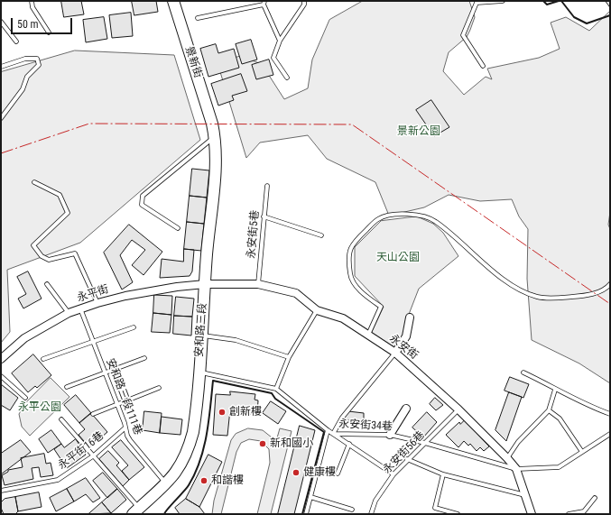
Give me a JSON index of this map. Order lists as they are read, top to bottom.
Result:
{
  "streets": {
    "main road": ["景新街", "安和路三段"],
    "street": ["永平街", "永安街"],
    "lane": [
      "永安街5巷",
      "安和路三段111巷",
      "永安街34巷",
      "永平街16巷",
      "永安街56巷"
    ]
  },
  "crossings": [
    ["景新街", "安和路三段"],
    ["永安街5巷", "永安街"],
    ["永平街", "安和路三段"],
    ["永平街", "永安街"],
    ["永平街", "安和路三段111巷"],
    ["安和路三段", "永安街"],
    ["安和路三段", "安和路三段111巷"],
    ["永安街", "永安街34巷"],
    ["永安街", "永安街56巷"],
    ["安和路三段111巷", "永平街16巷"],
    ["永安街34巷", "永安街56巷"]
  ],
  "parks": ["景新公園", "天山公園", "永平公園"],
  "places": [
    "創新樓",
    "新和國小",
    "健康樓",
    "和諧樓"
  ],
  "scale_bar": "50 m"
}
